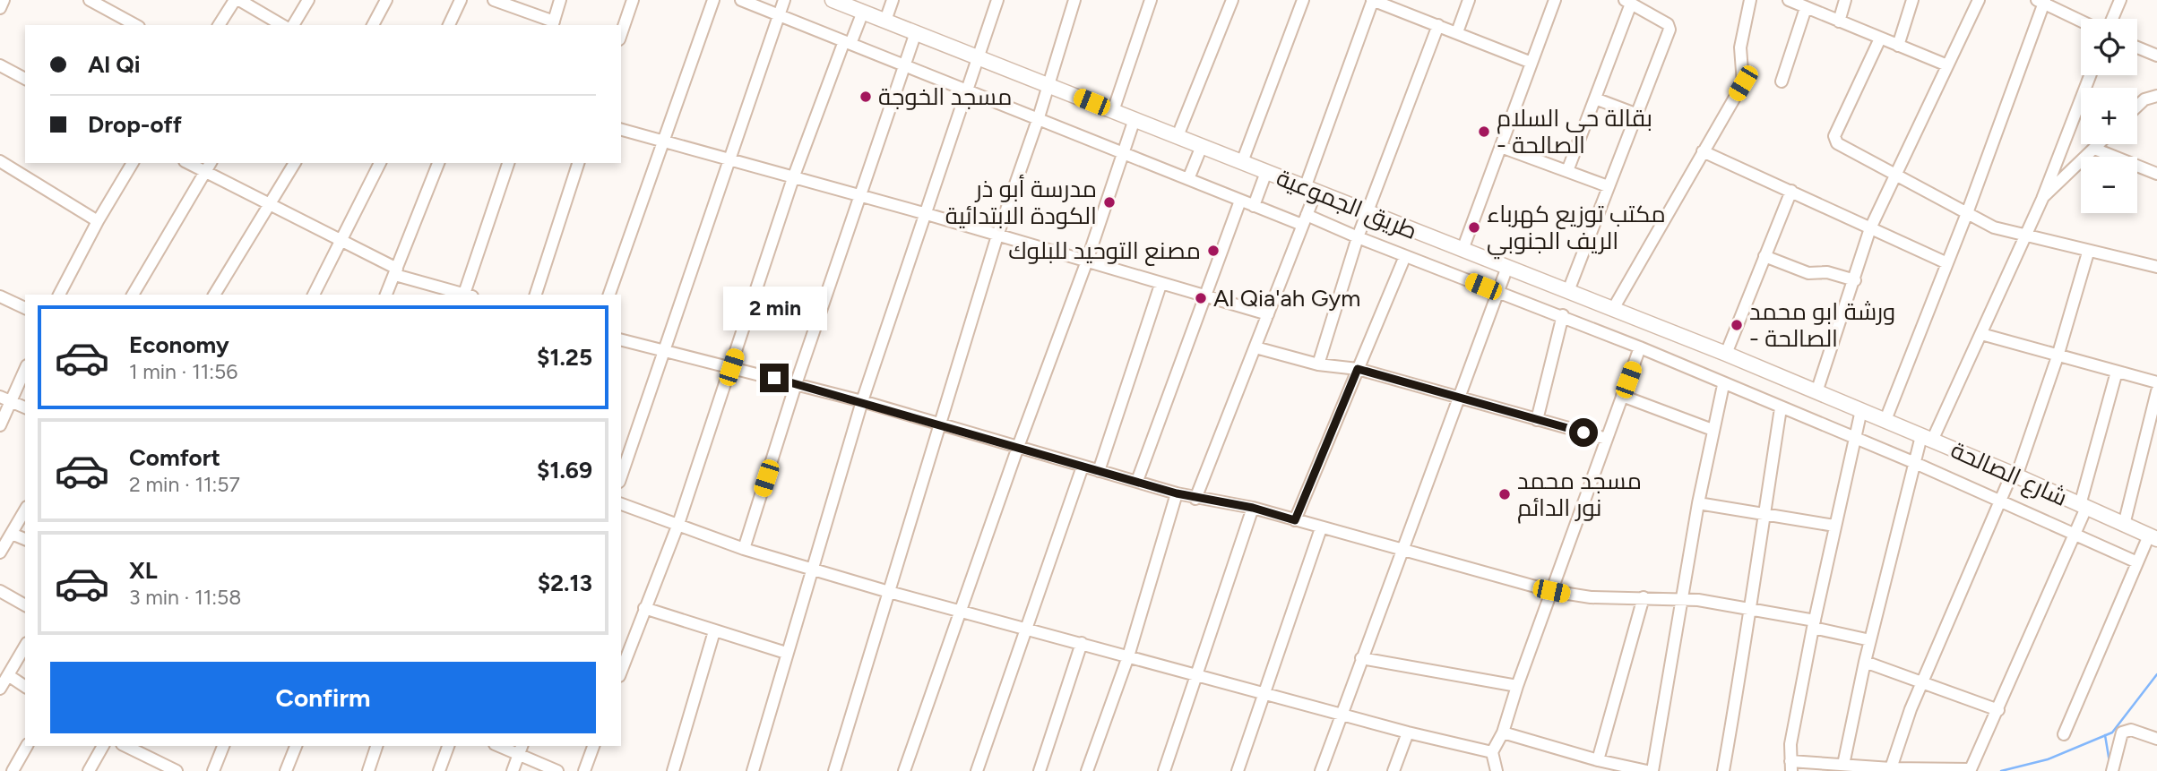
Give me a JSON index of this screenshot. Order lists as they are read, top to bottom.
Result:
{
  "streets": {
    "main road": ["طريق الجموعية", "شارع الصالحة"]
  },
  "crossings": [
    ["طريق الجموعية", "شارع الصالحة"]
  ],
  "places": [
    "مسجد الخوجة",
    "بقالة حي السلام - الصالحة",
    "مدرسة أبو ذر الكودة الابتدائية",
    "مكتب توزيع كهرباء الريف الجنوبي",
    "مصنع التوحيد للبلوك",
    "Al Qia'ah Gym",
    "ورشة ابو محمد - الصالحة",
    "مسجد محمد نور الدائم"
  ],
  "page": {
    "map_buttons": ["+", "−"],
    "banner": ["Al Qi", "Drop-off"],
    "bubble": "2 min",
    "list": [
      {
        "name": "Economy",
        "note": "1 min · 11:56",
        "value": "$1.25"
      },
      {
        "name": "Comfort",
        "note": "2 min · 11:57",
        "value": "$1.69"
      },
      {
        "name": "XL",
        "note": "3 min · 11:58",
        "value": "$2.13"
      }
    ],
    "buttons": "Confirm"
  }
}
